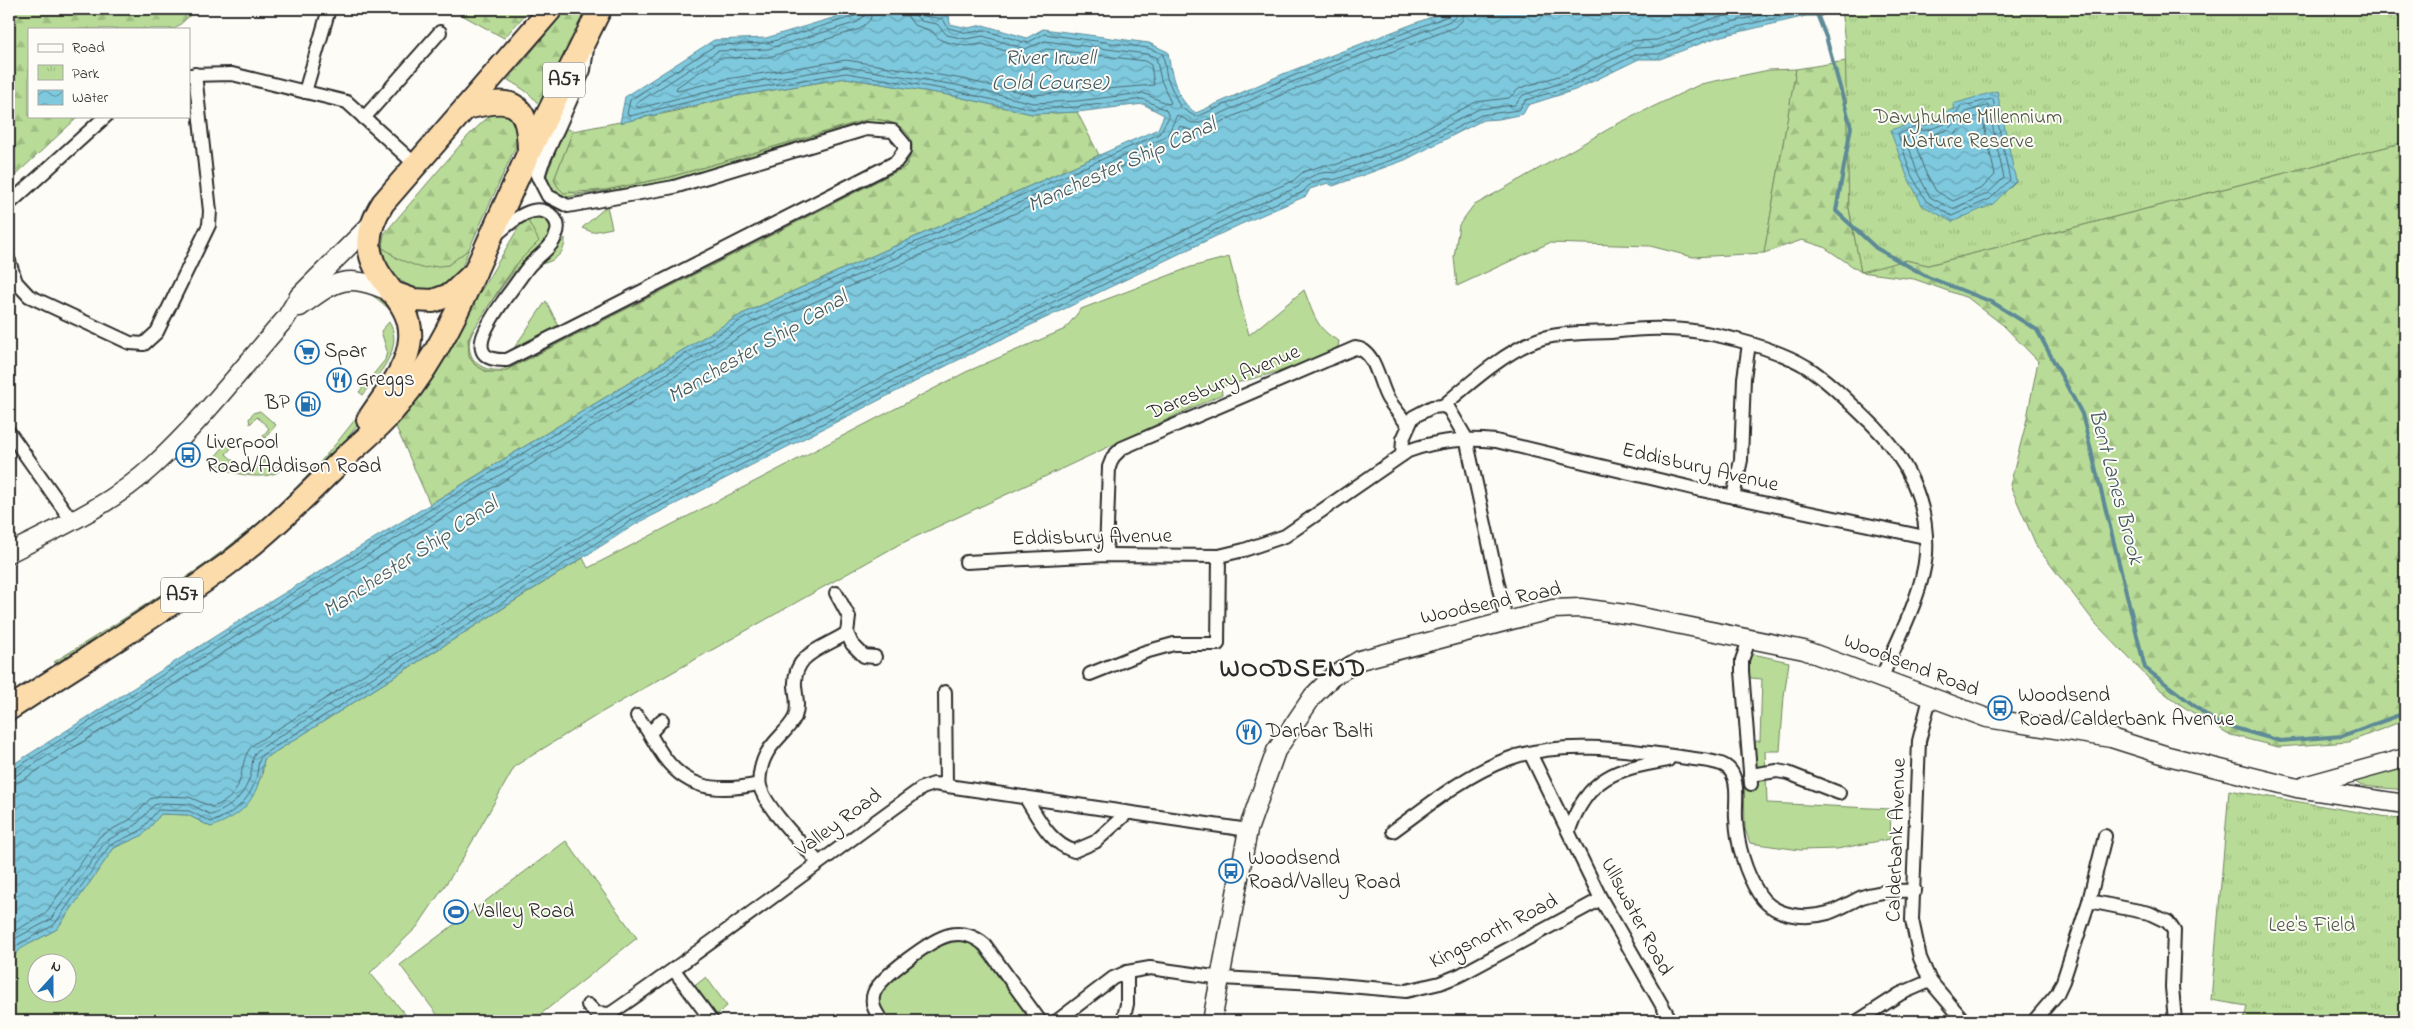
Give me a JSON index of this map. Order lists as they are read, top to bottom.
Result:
{
  "streets": {
    "highway": ["A57"],
    "street": [
      "Daresbury Avenue",
      "Eddisbury Avenue",
      "Woodsend Road",
      "Valley Road",
      "Calderbank Avenue",
      "Ullswater Road",
      "Kingsnorth Road"
    ]
  },
  "crossings": [
    ["Daresbury Avenue", "Eddisbury Avenue"],
    ["Woodsend Road", "Valley Road"],
    ["Woodsend Road", "Calderbank Avenue"],
    ["Woodsend Road", "Kingsnorth Road"],
    ["Ullswater Road", "Kingsnorth Road"]
  ],
  "districts": ["WOODSEND"],
  "water": ["River Irwell (Old Course)", "Manchester Ship Canal", "Bent Lanes Brook"],
  "parks": ["Davyhulme Millennium Nature Reserve", "Lee's Field"],
  "places": {
    "supermarket": ["Spar"],
    "restaurant": ["Greggs", "Darbar Balti"],
    "fuel station": ["BP"],
    "bus stop": ["Liverpool Road/Addison Road", "Woodsend Road/Calderbank Avenue", "Woodsend Road/Valley Road"],
    "sports": ["Valley Road"]
  },
  "legend": ["Road", "Park", "Water"],
  "north": "top"
}
